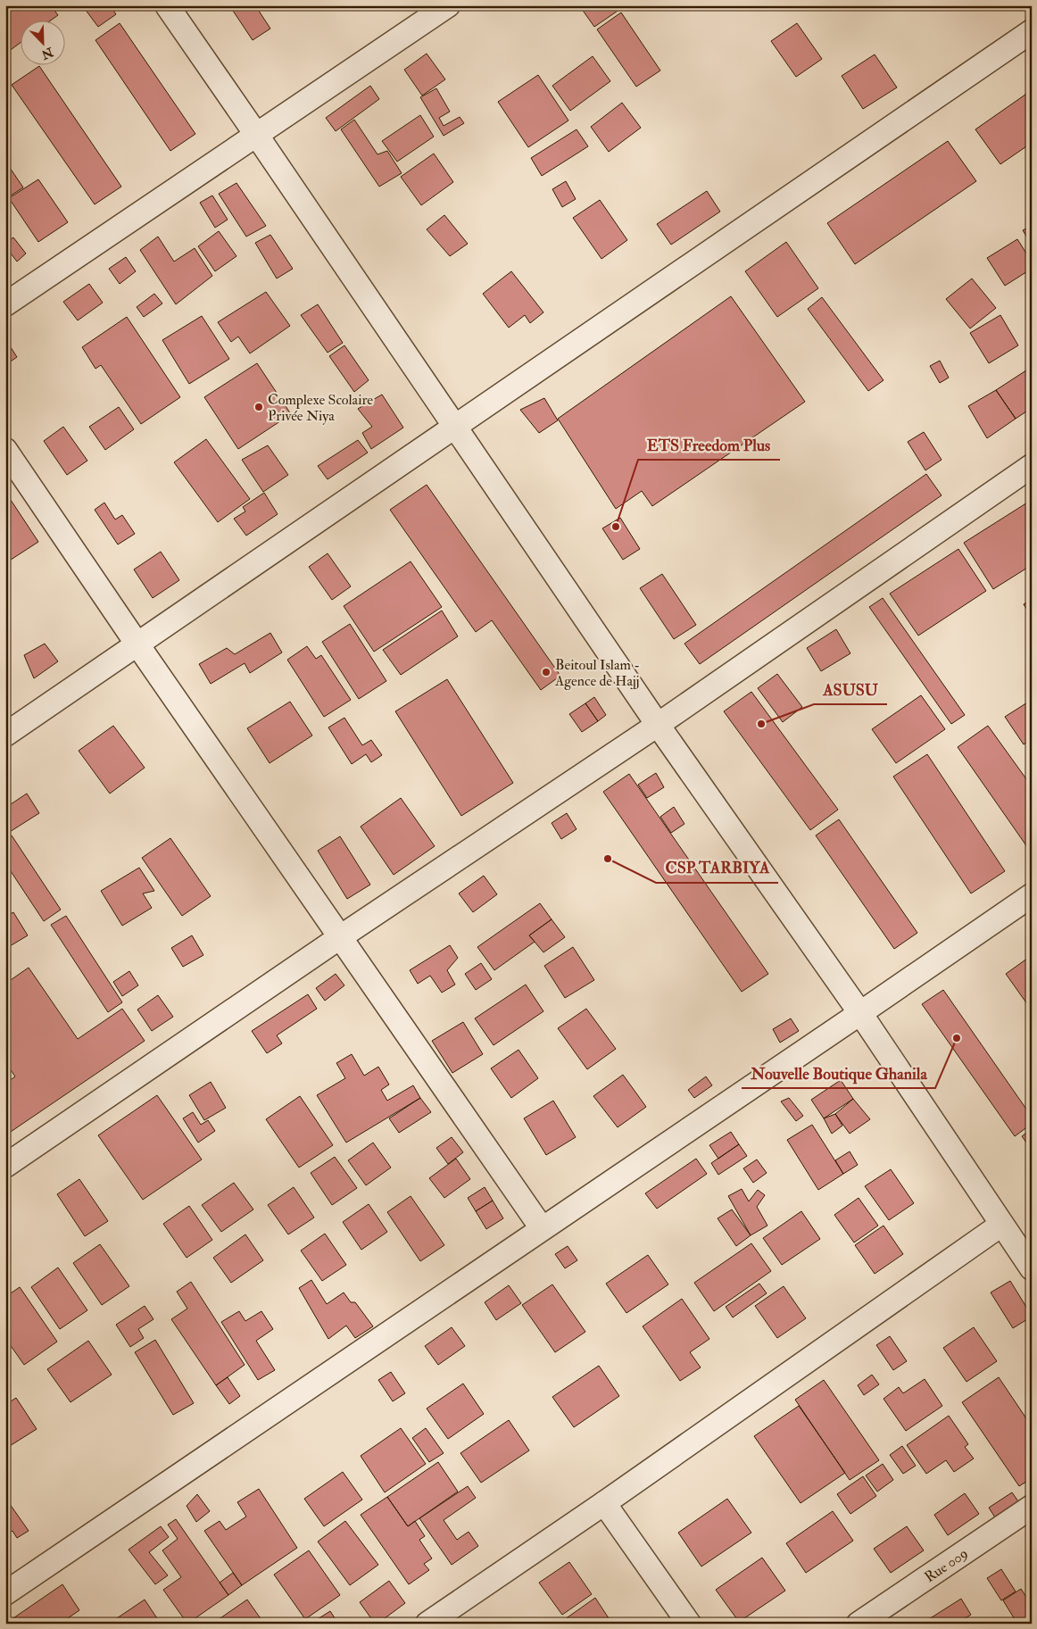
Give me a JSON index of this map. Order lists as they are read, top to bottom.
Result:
{
  "streets": {
    "street": ["Rue 009"]
  },
  "places": [
    "Complexe Scolaire Privée Niya",
    "ETS Freedom Plus",
    "Beitoul Islam - Agence de Hajj",
    "ASUSU",
    "CSP TARBIYA",
    "Nouvelle Boutique Ghanila"
  ],
  "north": "bottom right"
}
